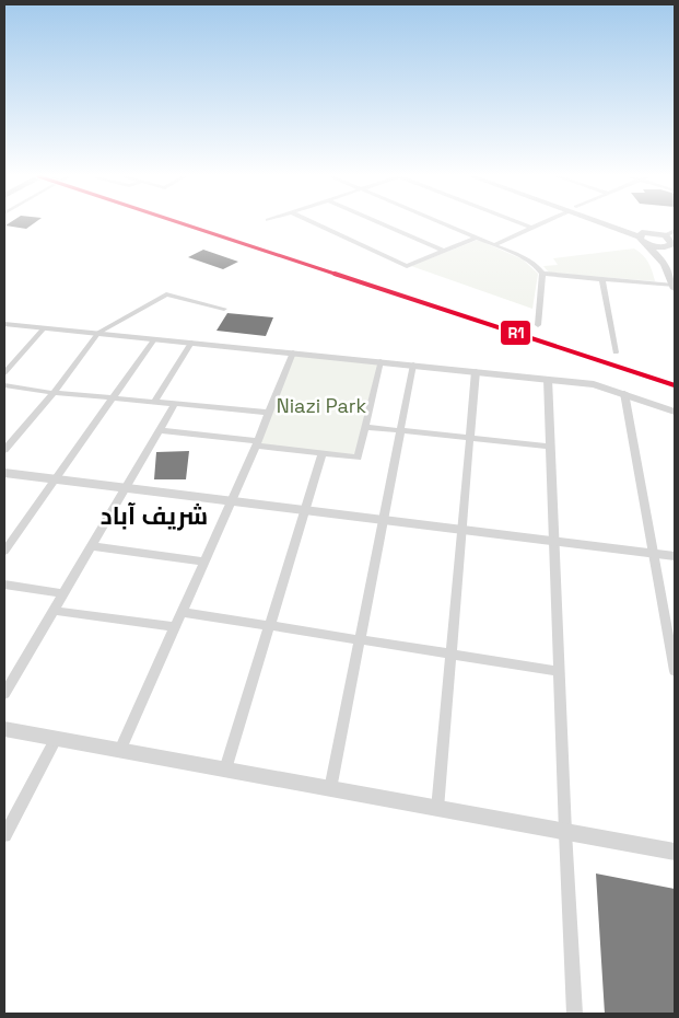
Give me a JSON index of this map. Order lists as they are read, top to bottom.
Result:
{
  "districts": ["شريف آباد"],
  "parks": ["Niazi Park"],
  "lines": ["transit line R1"]
}
